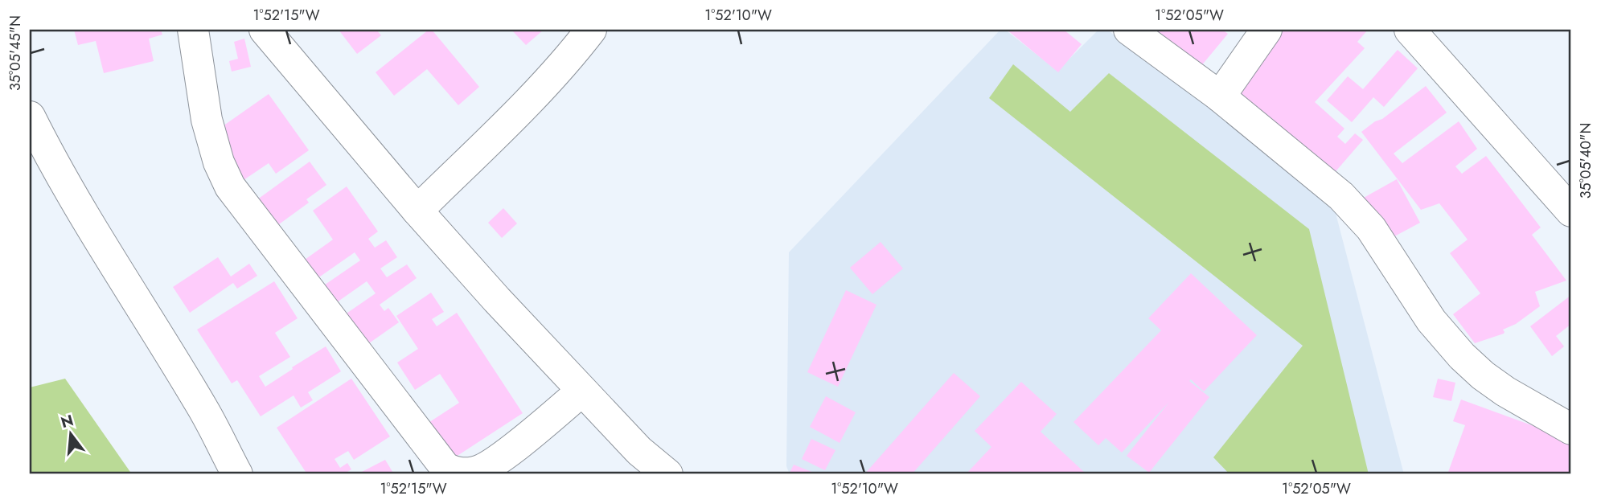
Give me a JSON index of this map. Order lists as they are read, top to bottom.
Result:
{
  "north": "top",
  "coordinates": [
    "1°52'15\"W",
    "1°52'10\"W",
    "1°52'05\"W",
    "35°05'45\"N",
    "35°05'40\"N"
  ]
}
